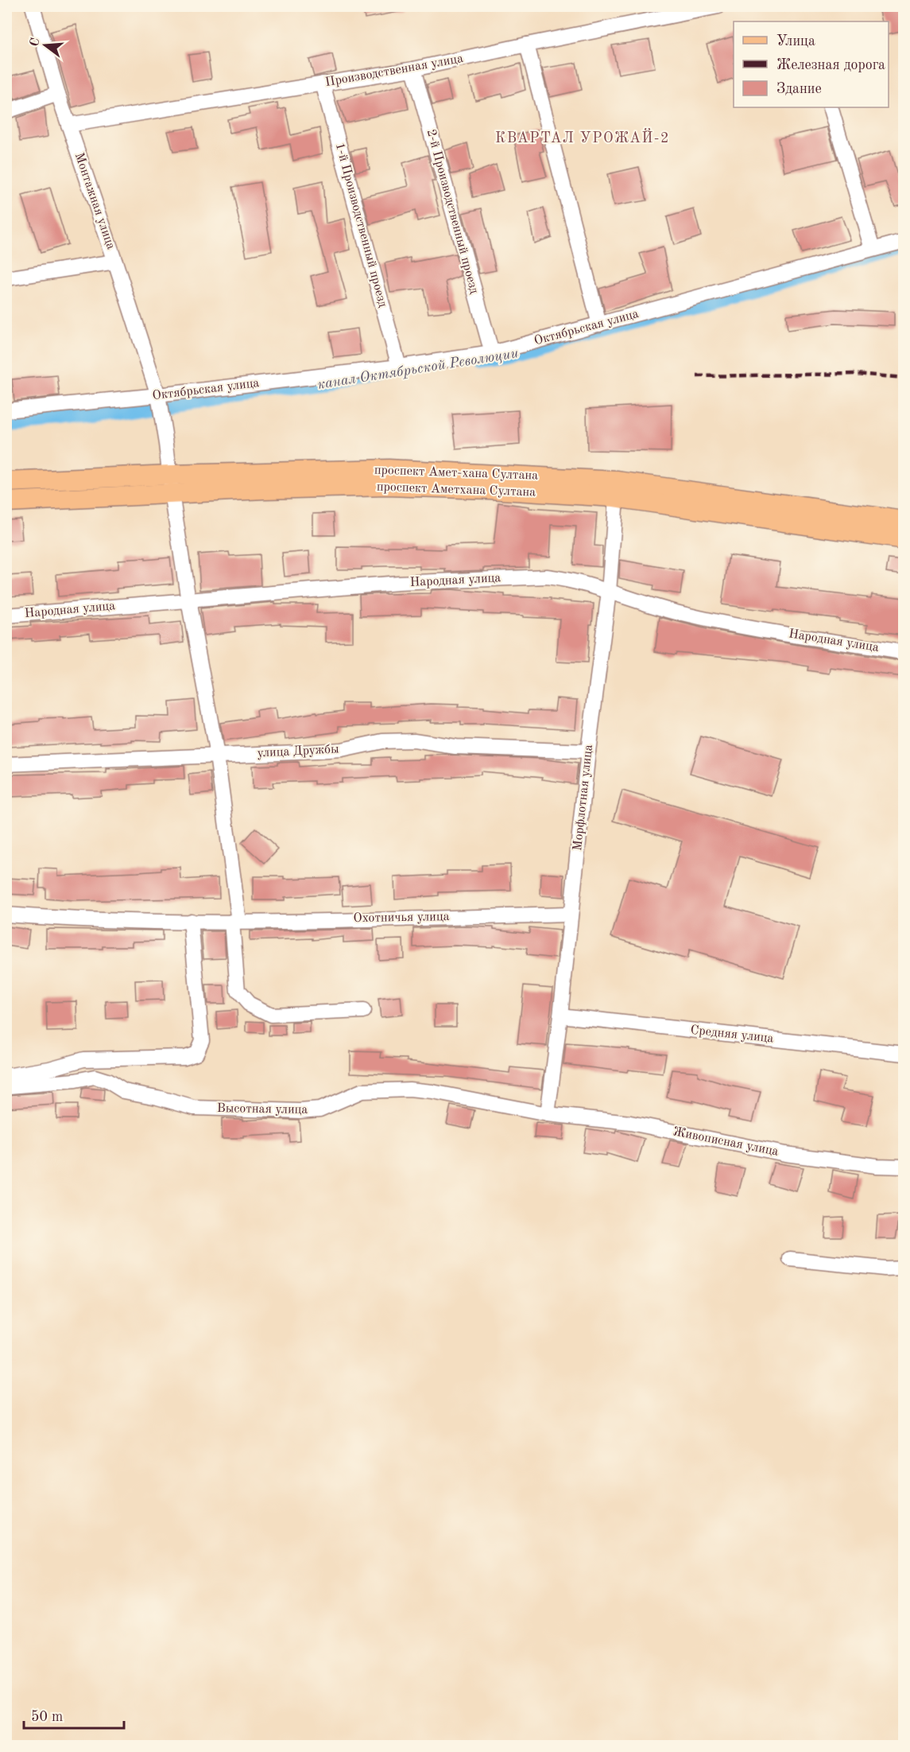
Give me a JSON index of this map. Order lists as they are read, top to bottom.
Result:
{
  "streets": {
    "main road": ["проспект Амет-хана Султана"],
    "street": [
      "Производственная улица",
      "Монтажная улица",
      "2-й Производственный проезд",
      "1-й Производственный проезд",
      "Октябрьская улица",
      "Народная улица",
      "улица Дружбы",
      "Морфлотная улица",
      "Охотничья улица",
      "Средняя улица",
      "Высотная улица",
      "Живописная улица"
    ]
  },
  "crossings": [
    ["Производственная улица", "Монтажная улица"],
    ["Производственная улица", "2-й Производственный проезд"],
    ["Производственная улица", "1-й Производственный проезд"],
    ["Монтажная улица", "Октябрьская улица"],
    ["Монтажная улица", "проспект Амет-хана Султана"],
    ["Монтажная улица", "Народная улица"],
    ["Монтажная улица", "улица Дружбы"],
    ["Монтажная улица", "Охотничья улица"],
    ["2-й Производственный проезд", "Октябрьская улица"],
    ["1-й Производственный проезд", "Октябрьская улица"],
    ["проспект Амет-хана Султана", "Морфлотная улица"],
    ["Народная улица", "Морфлотная улица"],
    ["улица Дружбы", "Морфлотная улица"],
    ["Морфлотная улица", "Охотничья улица"],
    ["Морфлотная улица", "Средняя улица"],
    ["Морфлотная улица", "Высотная улица"],
    ["Морфлотная улица", "Живописная улица"],
    ["Высотная улица", "Живописная улица"]
  ],
  "districts": ["КВАРТАЛ УРОЖАЙ-2"],
  "water": ["канал Октябрьской Революции"],
  "legend": ["Улица", "Железная дорога", "Здание"],
  "scale_bar": "50 m",
  "north": "left"
}
